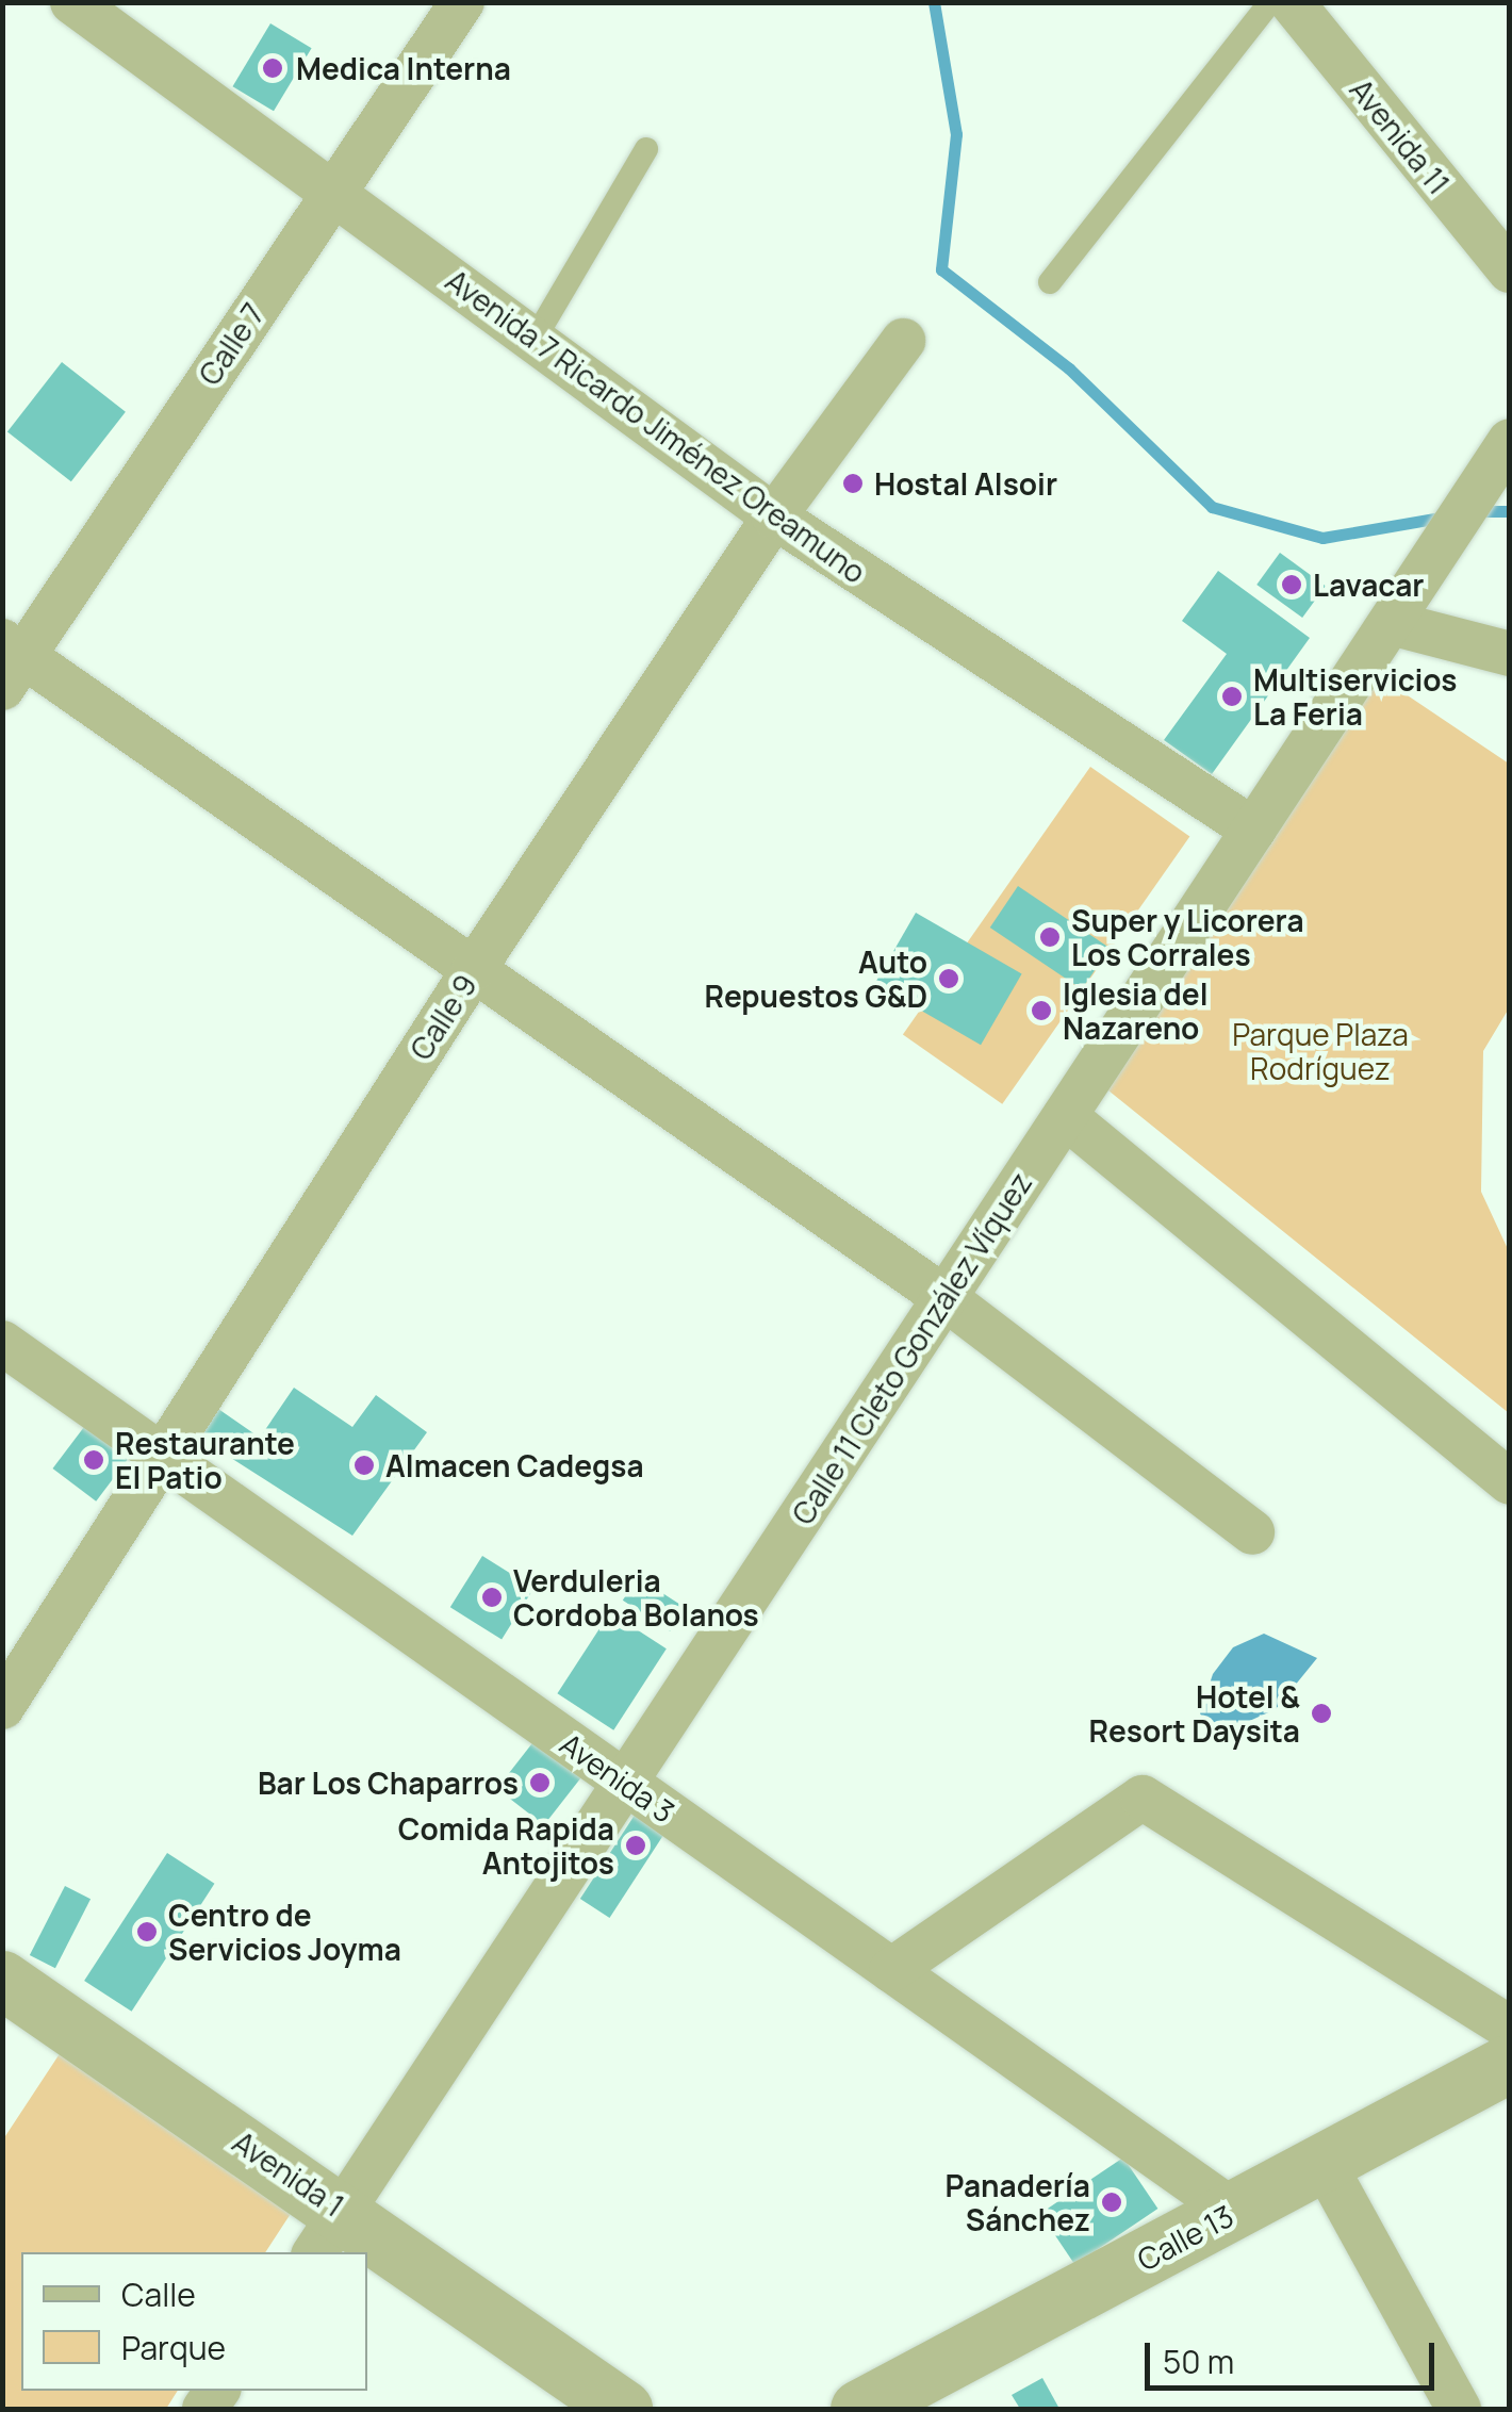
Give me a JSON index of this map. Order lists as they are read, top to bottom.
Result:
{
  "streets": {
    "street": [
      "Avenida 11",
      "Calle 7",
      "Avenida 7 Ricardo Jiménez Oreamuno",
      "Calle 9",
      "Calle 11 Cleto González Víquez",
      "Avenida 3",
      "Avenida 1",
      "Calle 13"
    ]
  },
  "crossings": [
    ["Calle 7", "Avenida 7 Ricardo Jiménez Oreamuno"],
    ["Avenida 7 Ricardo Jiménez Oreamuno", "Calle 9"],
    ["Avenida 7 Ricardo Jiménez Oreamuno", "Calle 11 Cleto González Víquez"],
    ["Calle 9", "Avenida 3"],
    ["Calle 11 Cleto González Víquez", "Avenida 3"],
    ["Calle 11 Cleto González Víquez", "Avenida 1"],
    ["Avenida 3", "Calle 13"]
  ],
  "parks": ["Parque Plaza Rodríguez"],
  "places": [
    "Medica Interna",
    "Hostal Alsoir",
    "Lavacar",
    "Multiservicios La Feria",
    "Super y Licorera Los Corrales",
    "Auto Repuestos G&D",
    "Iglesia del Nazareno",
    "Restaurante El Patio",
    "Almacen Cadegsa",
    "Verduleria Cordoba Bolanos",
    "Hotel & Resort Daysita",
    "Bar Los Chaparros",
    "Comida Rapida Antojitos",
    "Centro de Servicios Joyma",
    "Panadería Sánchez"
  ],
  "legend": ["Calle", "Parque"],
  "scale_bar": "50 m"
}
